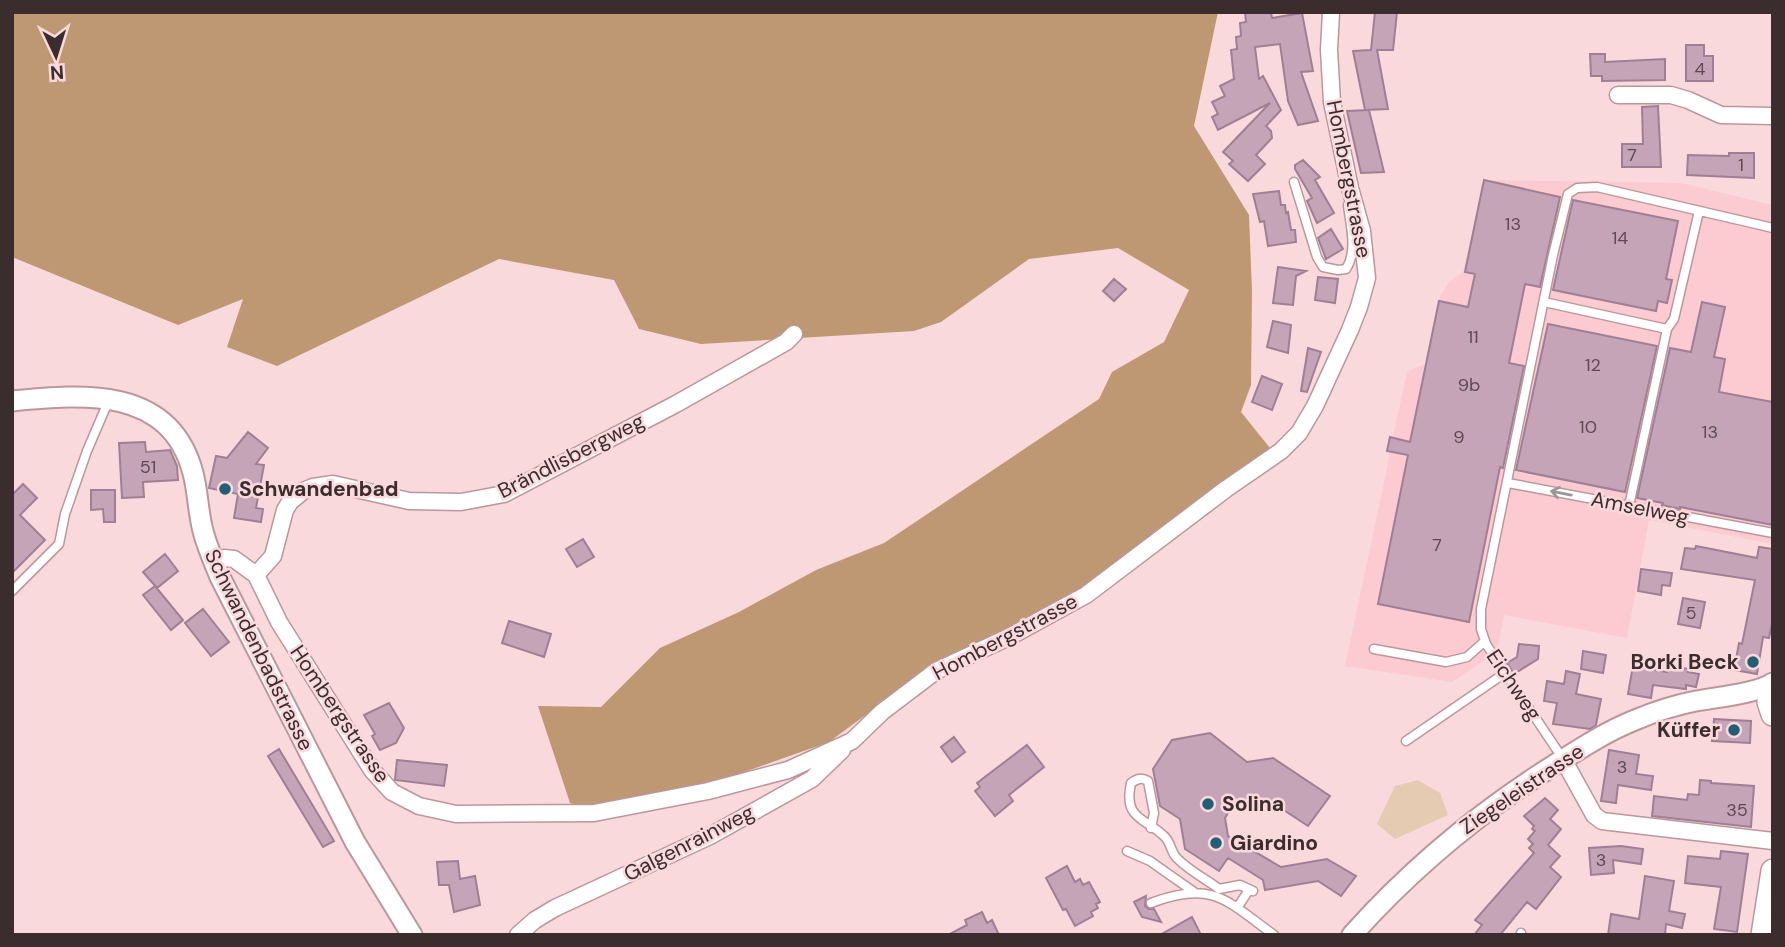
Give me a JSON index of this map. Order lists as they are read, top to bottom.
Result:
{
  "streets": {
    "street": [
      "Hombergstrasse",
      "Brändlisbergweg",
      "Schwandenbadstrasse",
      "Ziegeleistrasse",
      "Galgenrainweg"
    ],
    "lane": ["Amselweg", "Eichweg"]
  },
  "crossings": [
    ["Hombergstrasse", "Brändlisbergweg"],
    ["Hombergstrasse", "Galgenrainweg"],
    ["Amselweg", "Eichweg"],
    ["Eichweg", "Ziegeleistrasse"]
  ],
  "one_way": ["Amselweg"],
  "places": [
    "Schwandenbad",
    "Borki Beck",
    "Küffer",
    "Solina",
    "Giardino"
  ],
  "house_numbers": [
    "4",
    "7",
    "1",
    "13",
    "14",
    "11",
    "12",
    "9b",
    "10",
    "13",
    "9",
    "51",
    "7",
    "5",
    "3",
    "35",
    "3"
  ],
  "north": "bottom"
}
